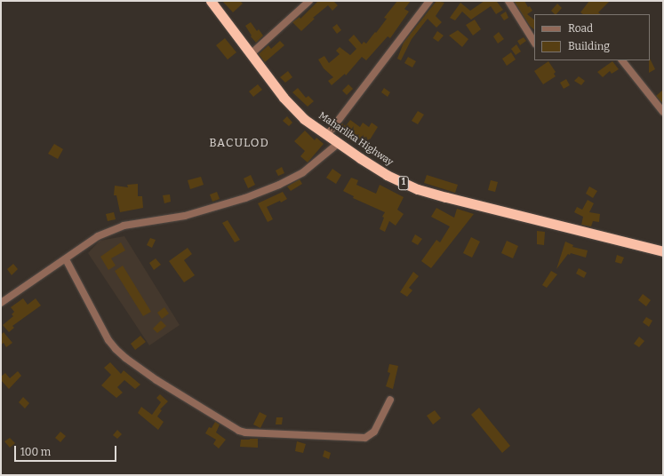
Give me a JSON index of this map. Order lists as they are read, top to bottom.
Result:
{
  "streets": {
    "highway": ["Maharlika Highway", "1"]
  },
  "districts": ["BACULOD"],
  "legend": ["Road", "Building"],
  "scale_bar": "100 m"
}
